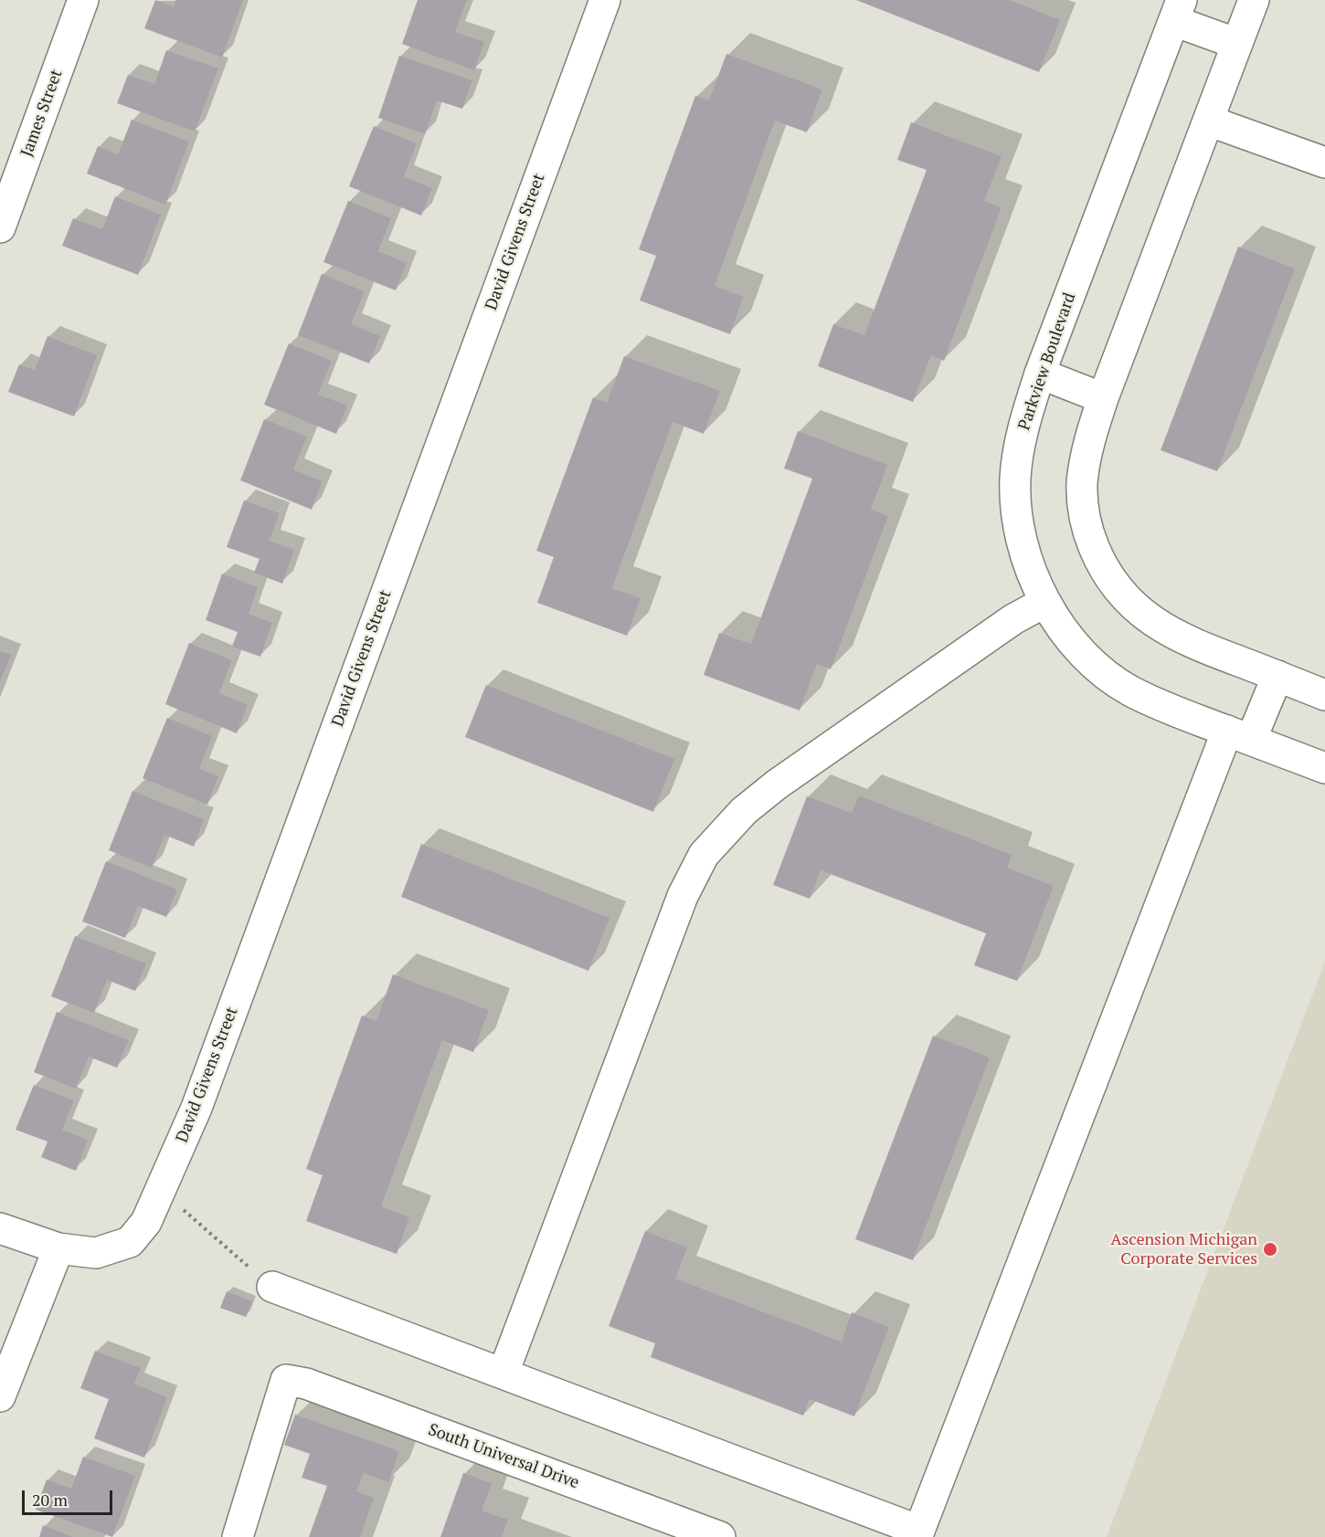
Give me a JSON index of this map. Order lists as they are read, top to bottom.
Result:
{
  "streets": {
    "street": [
      "James Street",
      "David Givens Street",
      "Parkview Boulevard",
      "South Universal Drive"
    ]
  },
  "places": ["Ascension Michigan Corporate Services"],
  "scale_bar": "20 m"
}
